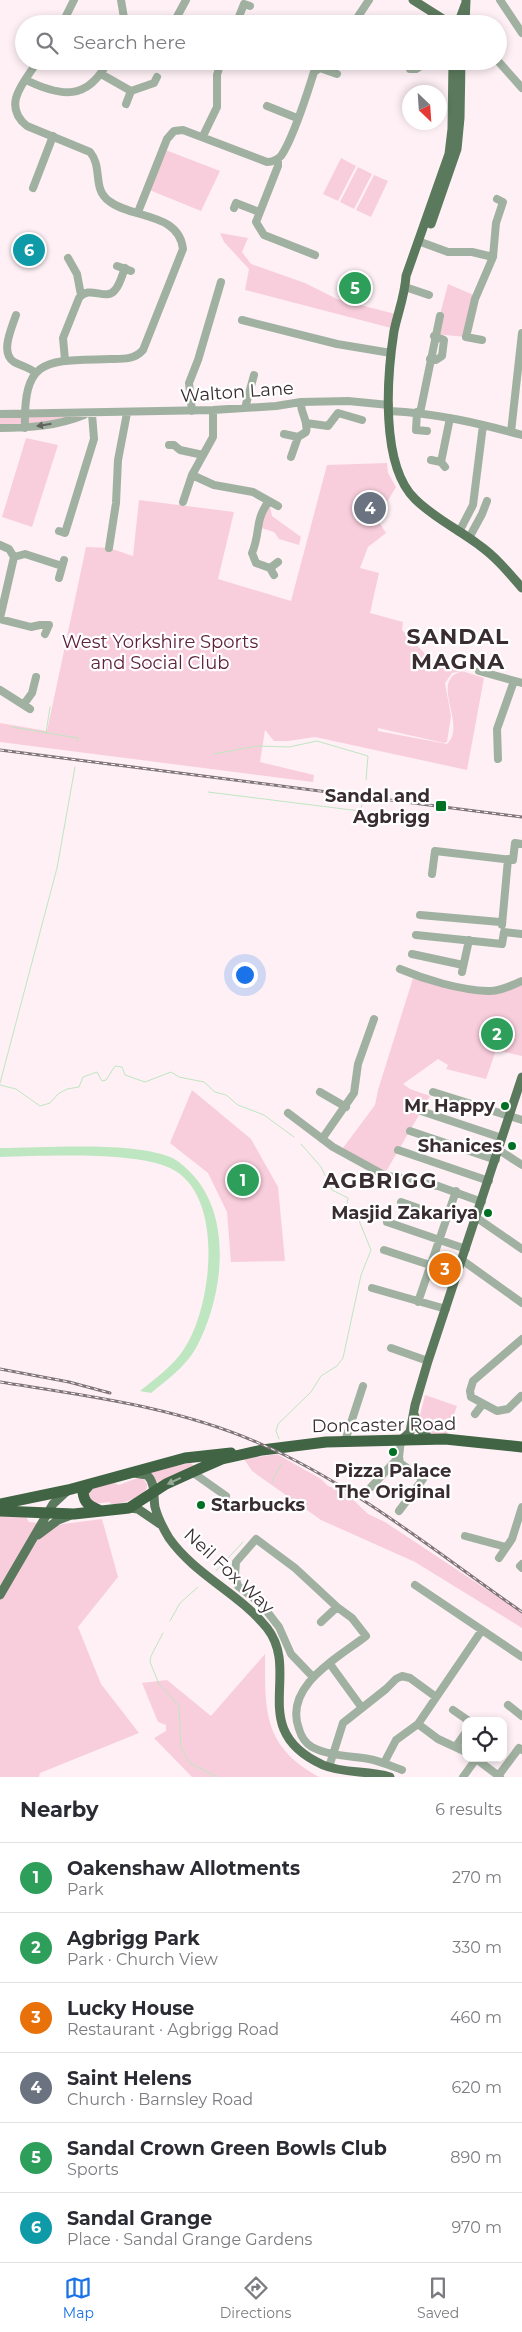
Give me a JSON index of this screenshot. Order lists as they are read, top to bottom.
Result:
{
  "streets": {
    "highway": ["Doncaster Road"],
    "main road": ["Neil Fox Way"],
    "street": ["Walton Lane"]
  },
  "crossings": [
    ["Doncaster Road", "Neil Fox Way"]
  ],
  "districts": ["SANDAL MAGNA", "AGBRIGG"],
  "parks": ["West Yorkshire Sports and Social Club"],
  "places": {
    "transit": ["Sandal and Agbrigg"],
    "other": [
      "Mr Happy",
      "Shanices",
      "Masjid Zakariya",
      "Pizza Palace The Original",
      "Starbucks"
    ]
  },
  "north": "bottom right",
  "page": {
    "search": "Search here",
    "pins": [
      "6",
      "5",
      "4",
      "2",
      "1",
      "3"
    ],
    "heading": ["Nearby", "6 results"],
    "list": [
      {
        "mark": "1",
        "name": "Oakenshaw Allotments",
        "note": "Park",
        "value": "270 m"
      },
      {
        "mark": "2",
        "name": "Agbrigg Park",
        "note": "Park · Church View",
        "value": "330 m"
      },
      {
        "mark": "3",
        "name": "Lucky House",
        "note": "Restaurant · Agbrigg Road",
        "value": "460 m"
      },
      {
        "mark": "4",
        "name": "Saint Helens",
        "note": "Church · Barnsley Road",
        "value": "620 m"
      },
      {
        "mark": "5",
        "name": "Sandal Crown Green Bowls Club",
        "note": "Sports",
        "value": "890 m"
      },
      {
        "mark": "6",
        "name": "Sandal Grange",
        "note": "Place · Sandal Grange Gardens",
        "value": "970 m"
      }
    ],
    "nav": ["Map", "Directions", "Saved"]
  }
}
